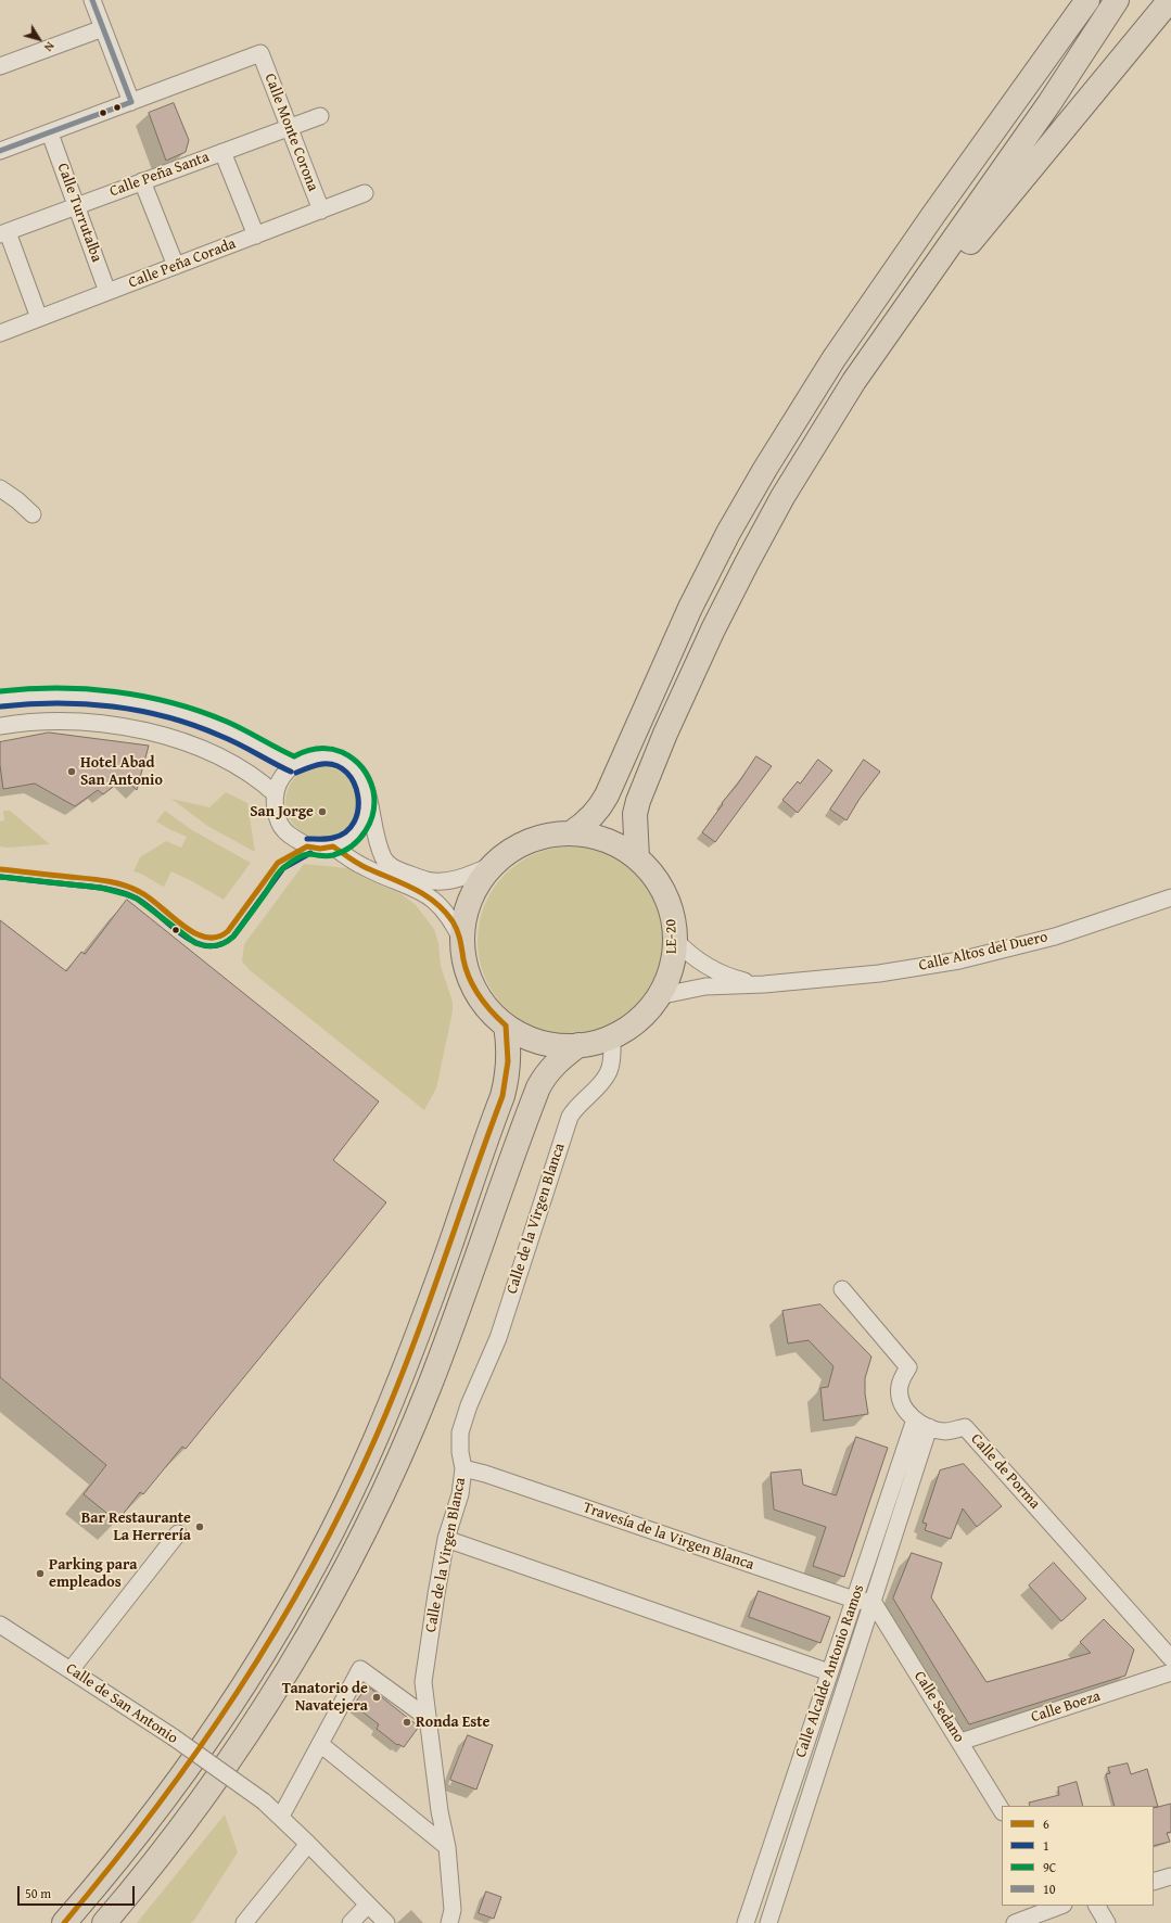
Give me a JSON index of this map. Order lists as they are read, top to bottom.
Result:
{
  "streets": {
    "highway": ["LE-20"],
    "street": [
      "Calle Monte Corona",
      "Calle Peña Santa",
      "Calle Turrutalba",
      "Calle Peña Corada",
      "Calle Altos del Duero",
      "Calle de la Virgen Blanca",
      "Calle de Porma",
      "Travesía de la Virgen Blanca",
      "Calle Alcalde Antonio Ramos",
      "Calle de San Antonio",
      "Calle Sedano",
      "Calle Boeza"
    ]
  },
  "crossings": [
    ["Calle Monte Corona", "Calle Peña Santa"],
    ["Calle Monte Corona", "Calle Peña Corada"],
    ["Calle Peña Santa", "Calle Turrutalba"],
    ["Calle Turrutalba", "Calle Peña Corada"],
    ["LE-20", "Calle Altos del Duero"],
    ["LE-20", "Calle de la Virgen Blanca"],
    ["Calle de la Virgen Blanca", "Travesía de la Virgen Blanca"],
    ["Calle de Porma", "Calle Alcalde Antonio Ramos"],
    ["Travesía de la Virgen Blanca", "Calle Alcalde Antonio Ramos"],
    ["Travesía de la Virgen Blanca", "Calle Sedano"],
    ["Calle Alcalde Antonio Ramos", "Calle Sedano"],
    ["Calle Sedano", "Calle Boeza"]
  ],
  "places": [
    "Hotel Abad San Antonio",
    "San Jorge",
    "Bar Restaurante La Herrería",
    "Parking para empleados",
    "Tanatorio de Navatejera",
    "Ronda Este"
  ],
  "lines": [
    "transit line 10",
    "transit line 9C",
    "transit line 1",
    "transit line 6"
  ],
  "legend": [
    "6",
    "1",
    "9C",
    "10"
  ],
  "scale_bar": "50 m",
  "north": "bottom right"
}
